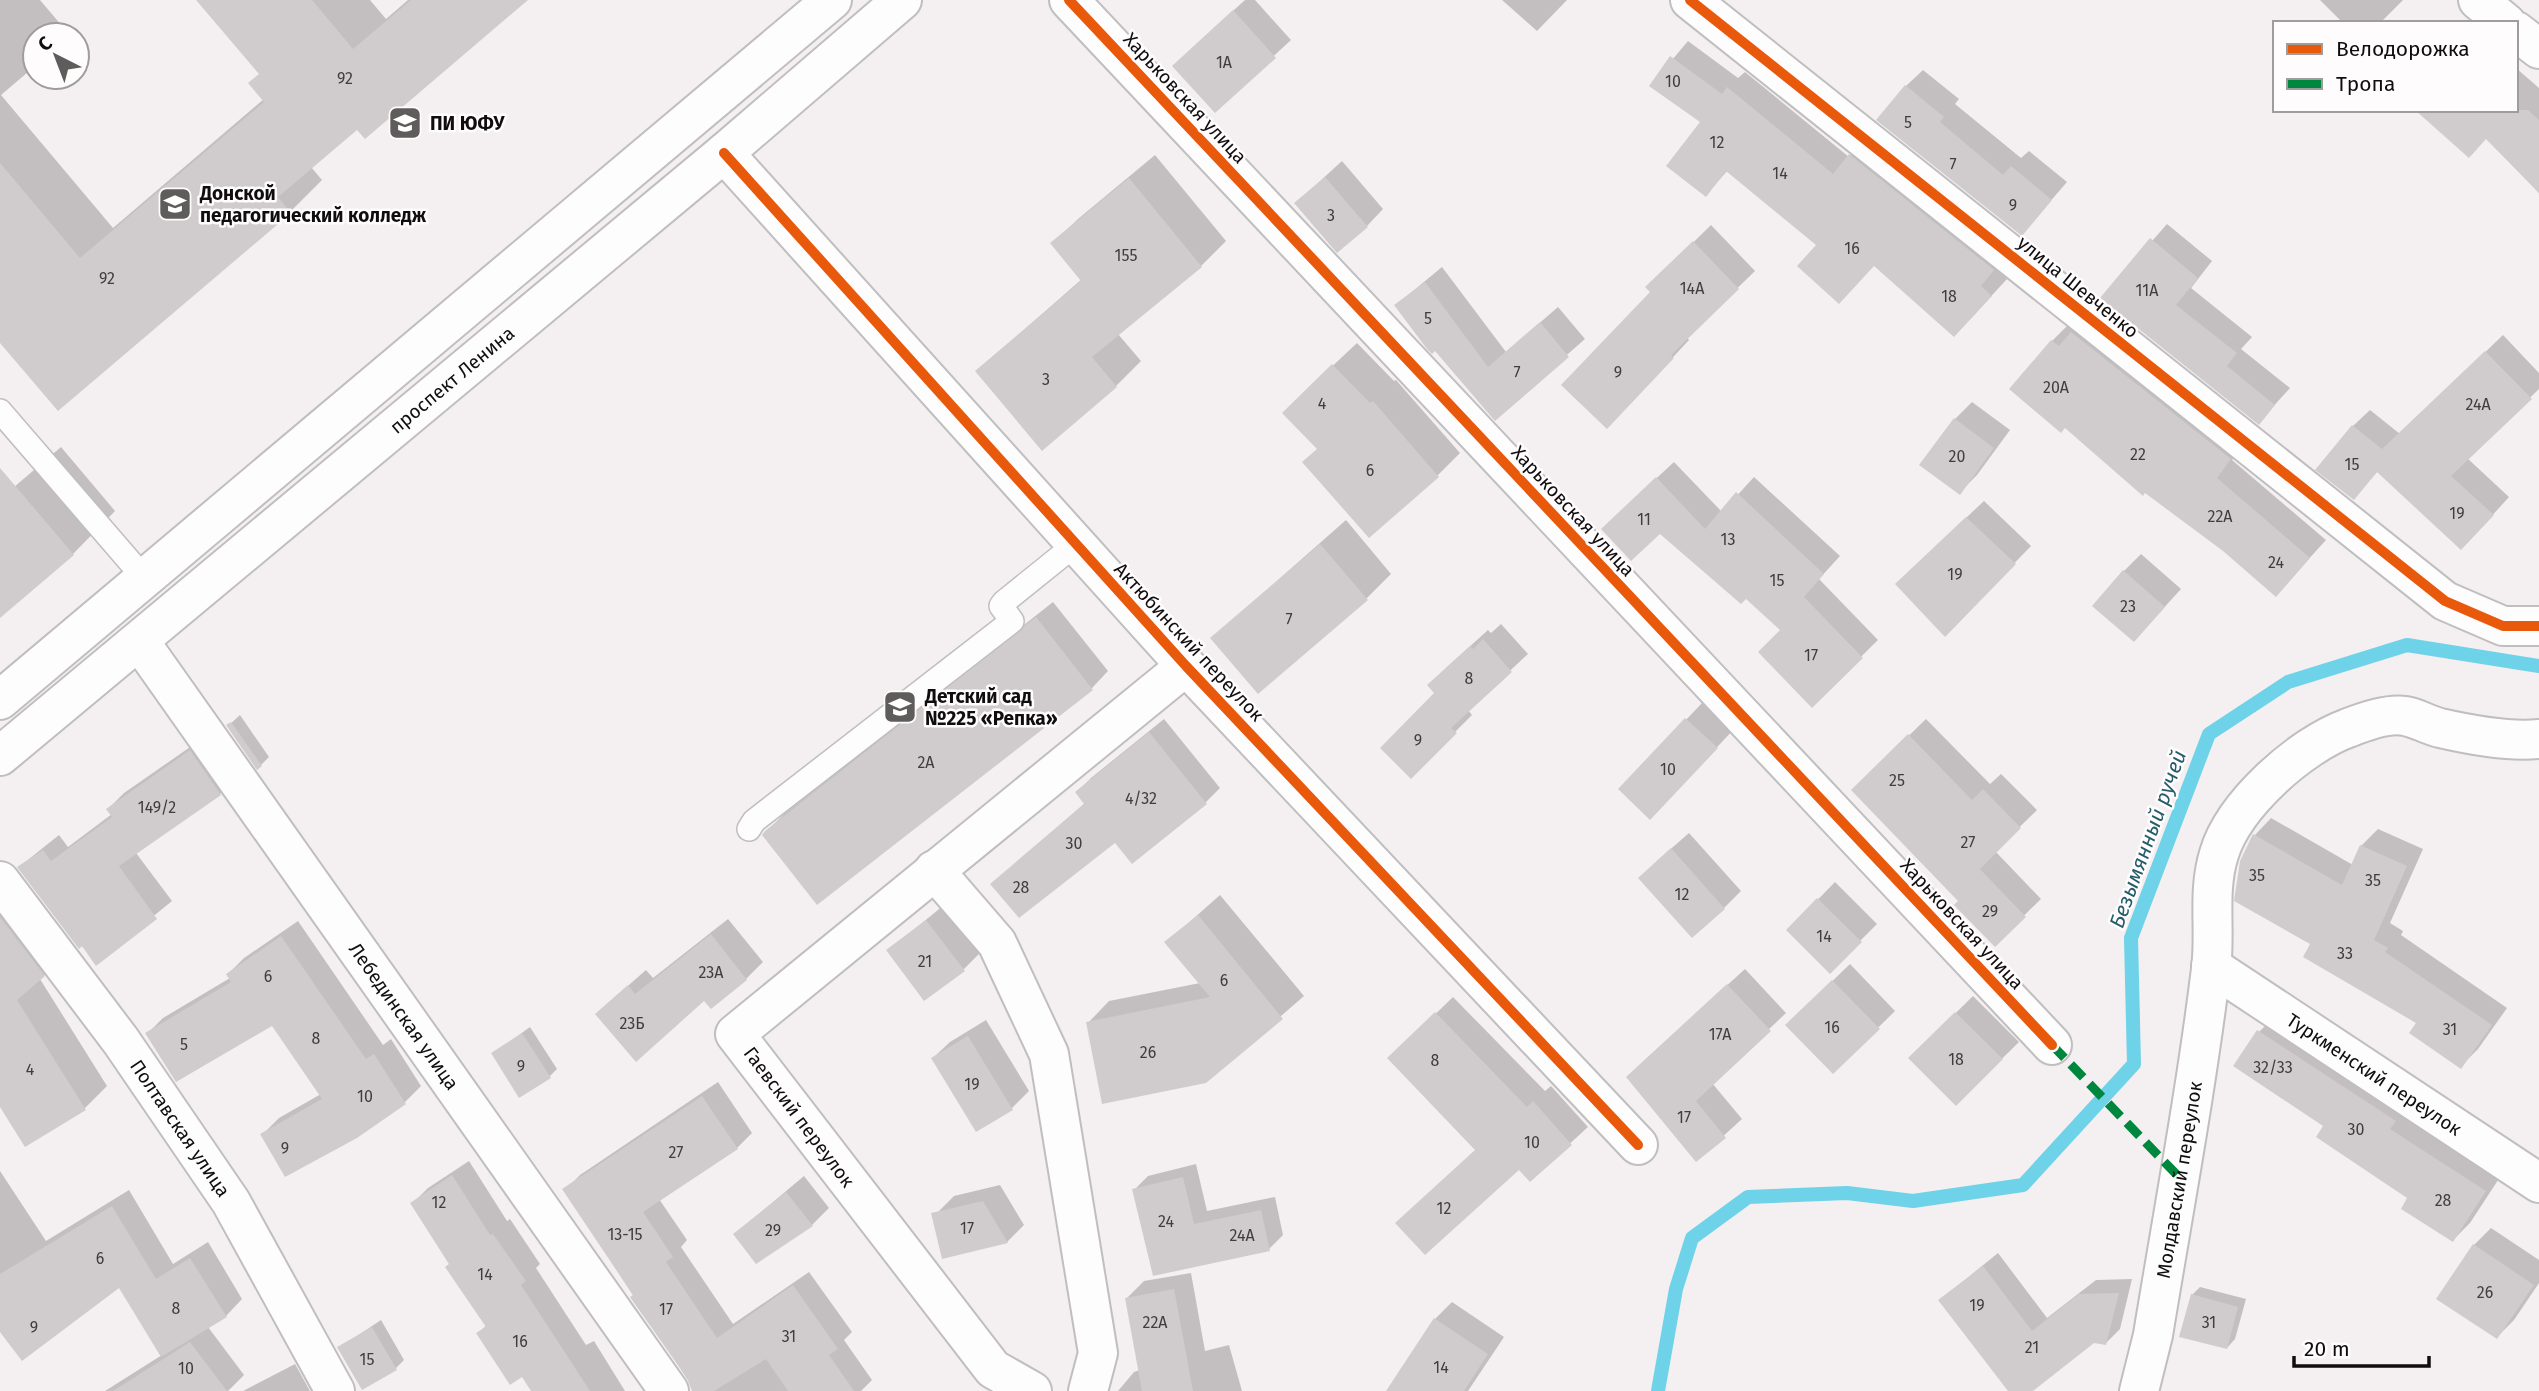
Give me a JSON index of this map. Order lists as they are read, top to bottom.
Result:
{
  "streets": {
    "street": [
      "Харьковская улица",
      "улица Шевченко",
      "проспект Ленина",
      "Актюбинский переулок",
      "Лебединская улица",
      "Туркменский переулок",
      "Гаевский переулок",
      "Полтавская улица",
      "Молдавский переулок"
    ]
  },
  "crossings": [
    ["проспект Ленина", "Актюбинский переулок"],
    ["проспект Ленина", "Лебединская улица"],
    ["Актюбинский переулок", "Гаевский переулок"],
    ["Туркменский переулок", "Молдавский переулок"]
  ],
  "water": ["Безымянный ручей"],
  "places": {
    "school or university": ["ПИ ЮФУ", "Донской педагогический колледж", "Детский сад №225 «Репка»"]
  },
  "house_numbers": [
    "1А",
    "92",
    "10",
    "5",
    "12",
    "7",
    "14",
    "9",
    "3",
    "16",
    "155",
    "92",
    "14А",
    "11А",
    "18",
    "5",
    "7",
    "9",
    "3",
    "20А",
    "4",
    "24А",
    "22",
    "20",
    "15",
    "6",
    "19",
    "22А",
    "11",
    "13",
    "24",
    "19",
    "15",
    "23",
    "7",
    "17",
    "8",
    "9",
    "2А",
    "10",
    "25",
    "4/32",
    "149/2",
    "27",
    "30",
    "35",
    "35",
    "28",
    "12",
    "29",
    "14",
    "33",
    "21",
    "23А",
    "6",
    "6",
    "23Б",
    "16",
    "31",
    "17А",
    "8",
    "5",
    "26",
    "18",
    "8",
    "9",
    "32/33",
    "4",
    "19",
    "10",
    "17",
    "30",
    "10",
    "9",
    "27",
    "28",
    "12",
    "12",
    "24",
    "17",
    "29",
    "13-15",
    "24А",
    "6",
    "14",
    "26",
    "19",
    "8",
    "17",
    "22А",
    "31",
    "9",
    "31",
    "16",
    "21",
    "15",
    "14",
    "10"
  ],
  "legend": ["Велодорожка", "Тропа"],
  "scale_bar": "20 m",
  "north": "top left"
}
